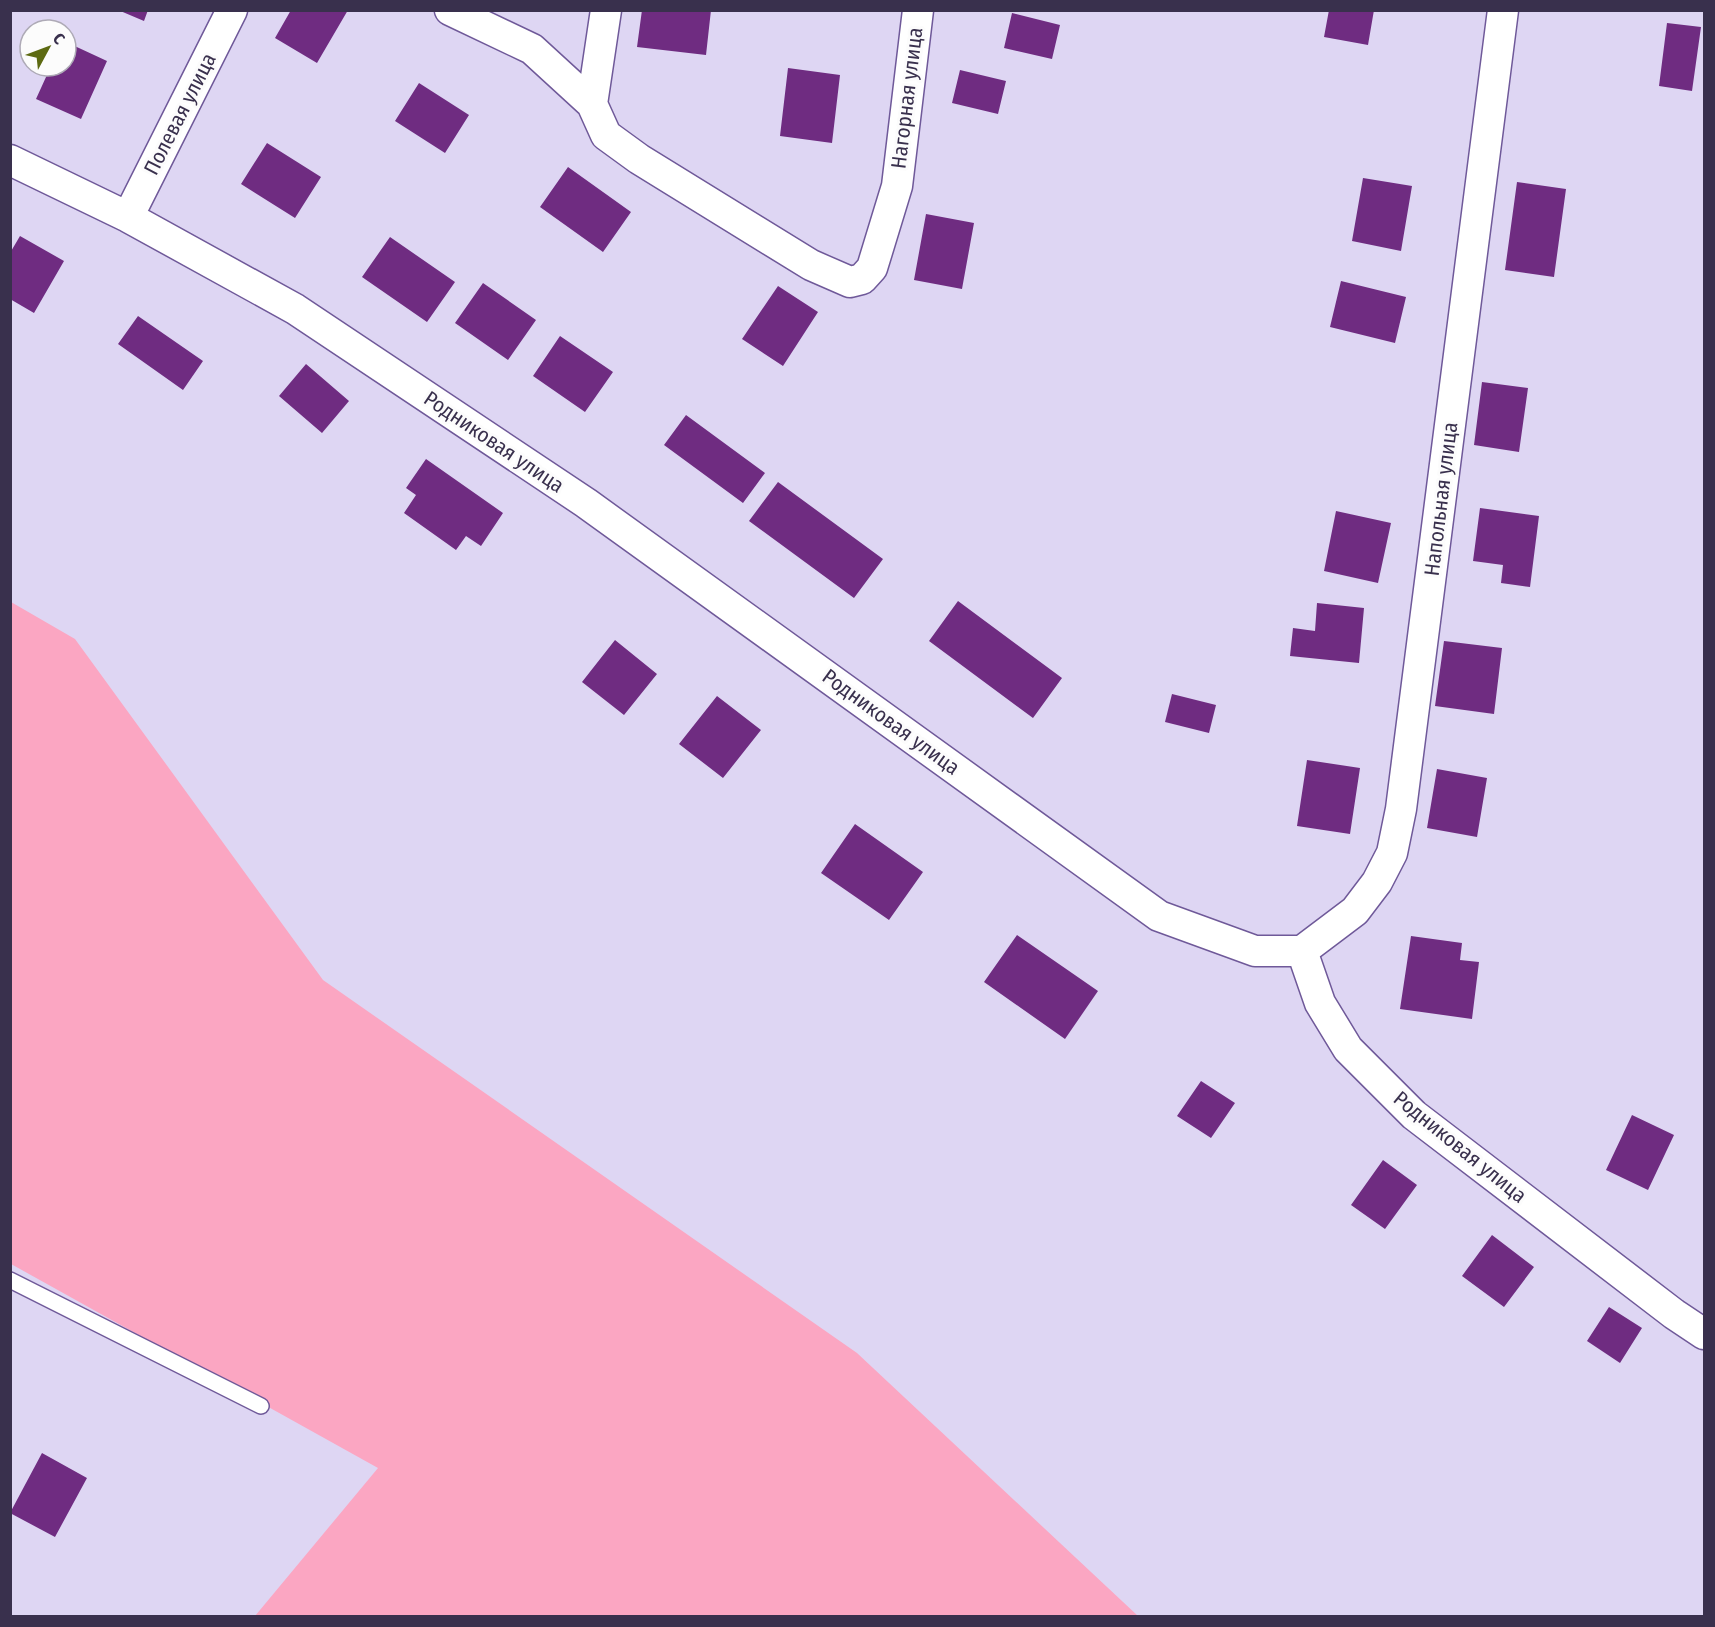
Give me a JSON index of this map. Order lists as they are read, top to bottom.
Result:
{
  "streets": {
    "street": [
      "Нагорная улица",
      "Полевая улица",
      "Родниковая улица",
      "Напольная улица"
    ]
  },
  "crossings": [
    ["Полевая улица", "Родниковая улица"],
    ["Родниковая улица", "Напольная улица"]
  ],
  "north": "top right"
}
